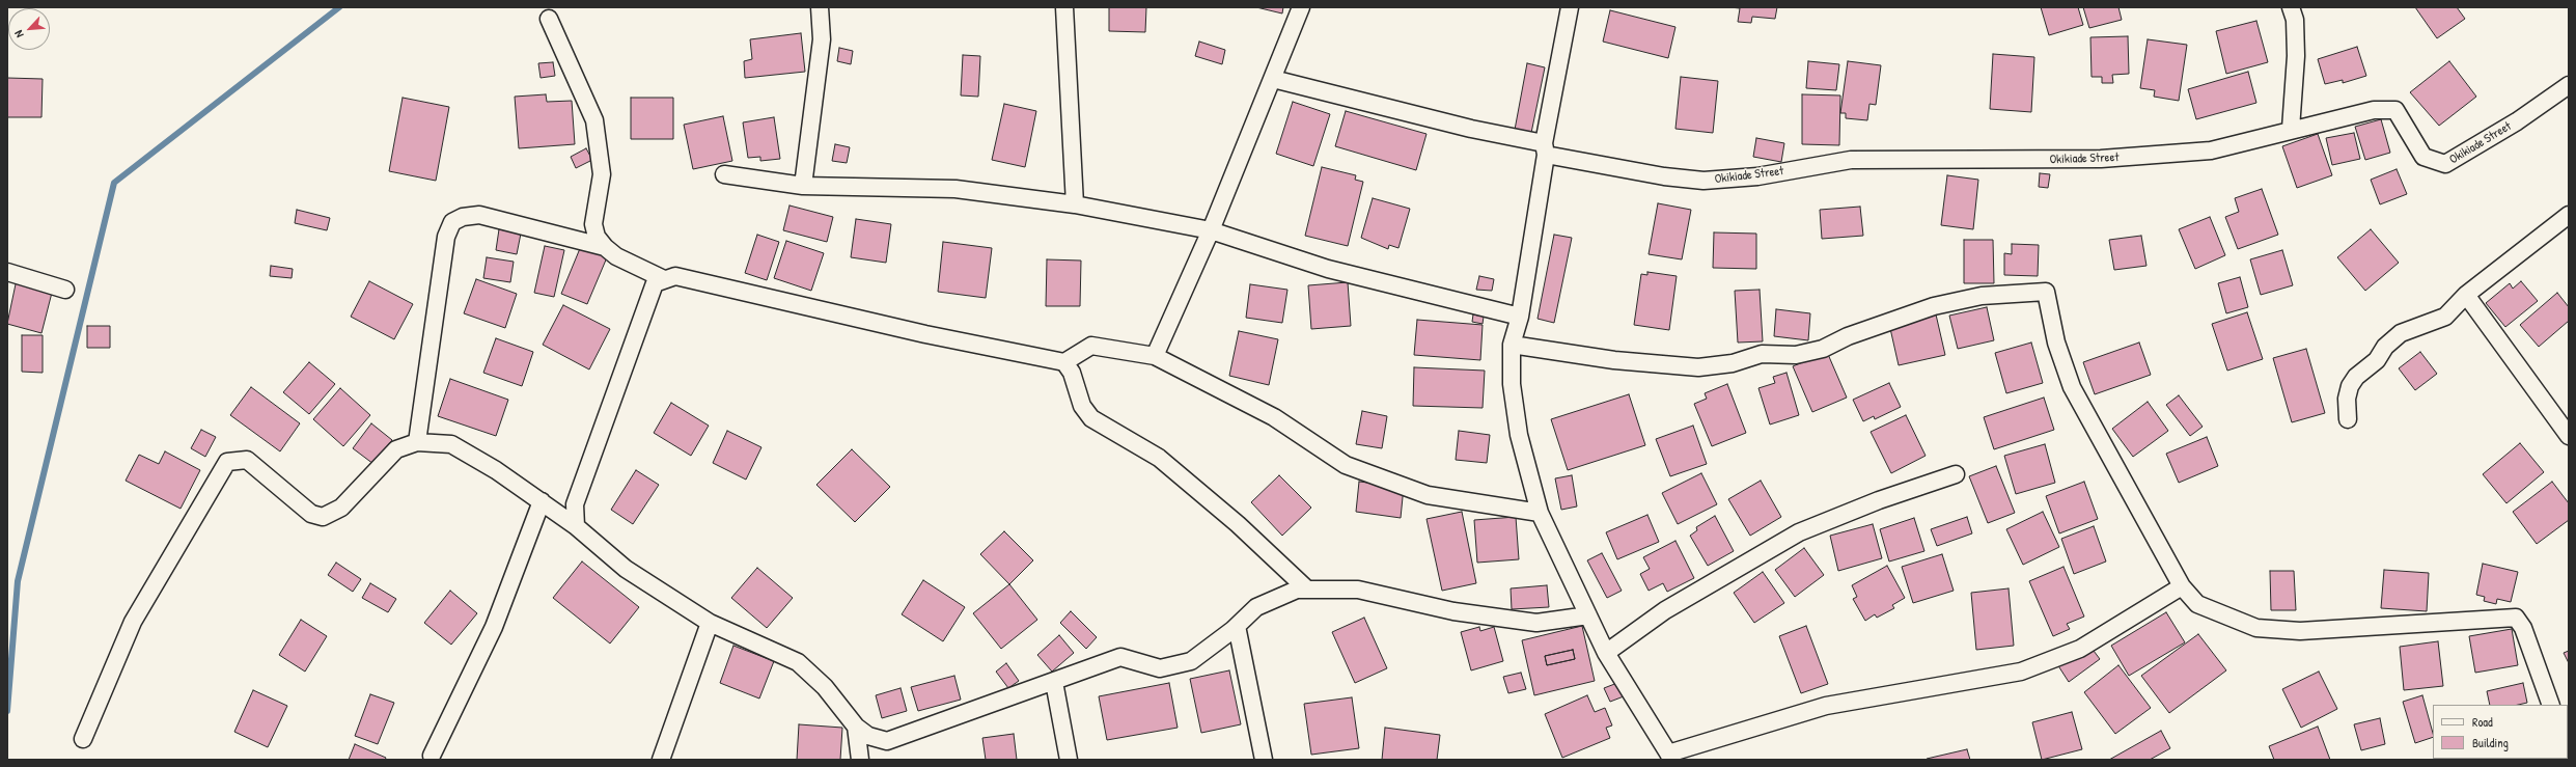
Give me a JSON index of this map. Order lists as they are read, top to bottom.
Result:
{
  "streets": {
    "street": ["Okikiade Street"]
  },
  "legend": ["Road", "Building"],
  "north": "bottom left"
}
